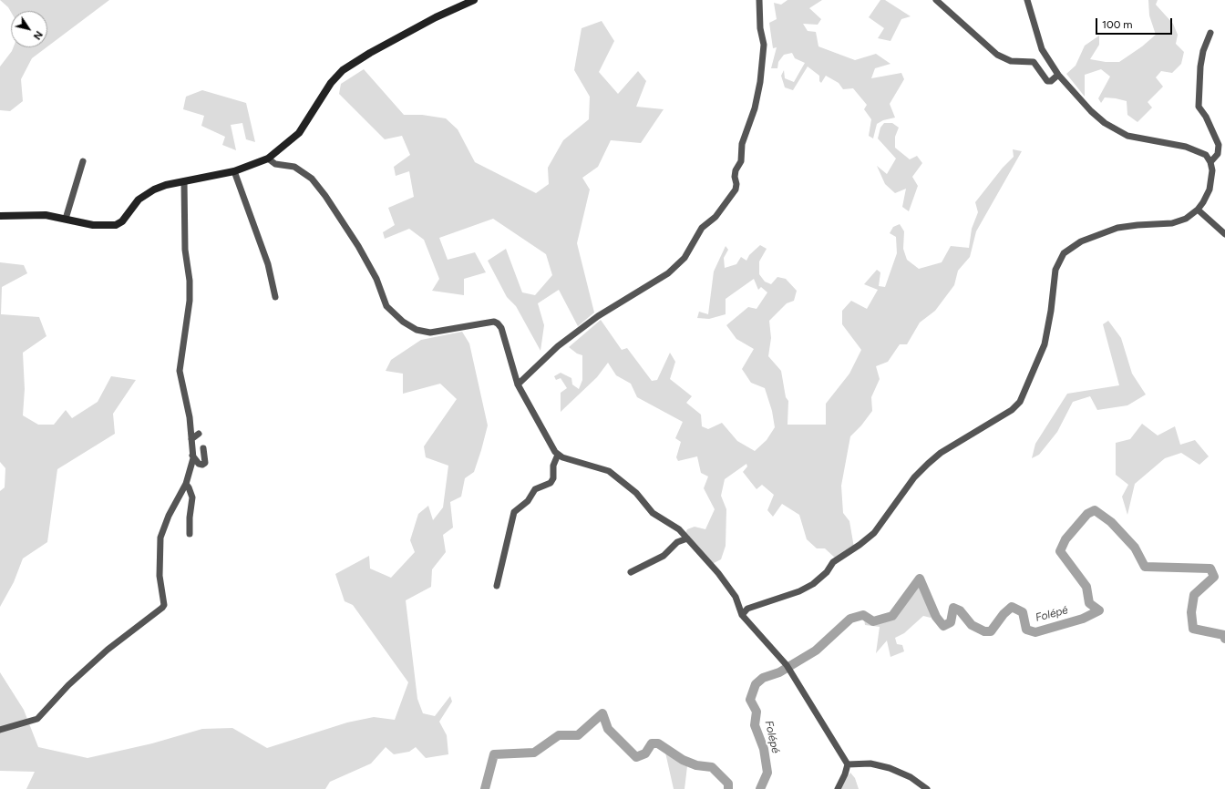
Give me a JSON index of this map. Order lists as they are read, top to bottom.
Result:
{
  "water": ["Folépé"],
  "scale_bar": "100 m",
  "north": "bottom right"
}
